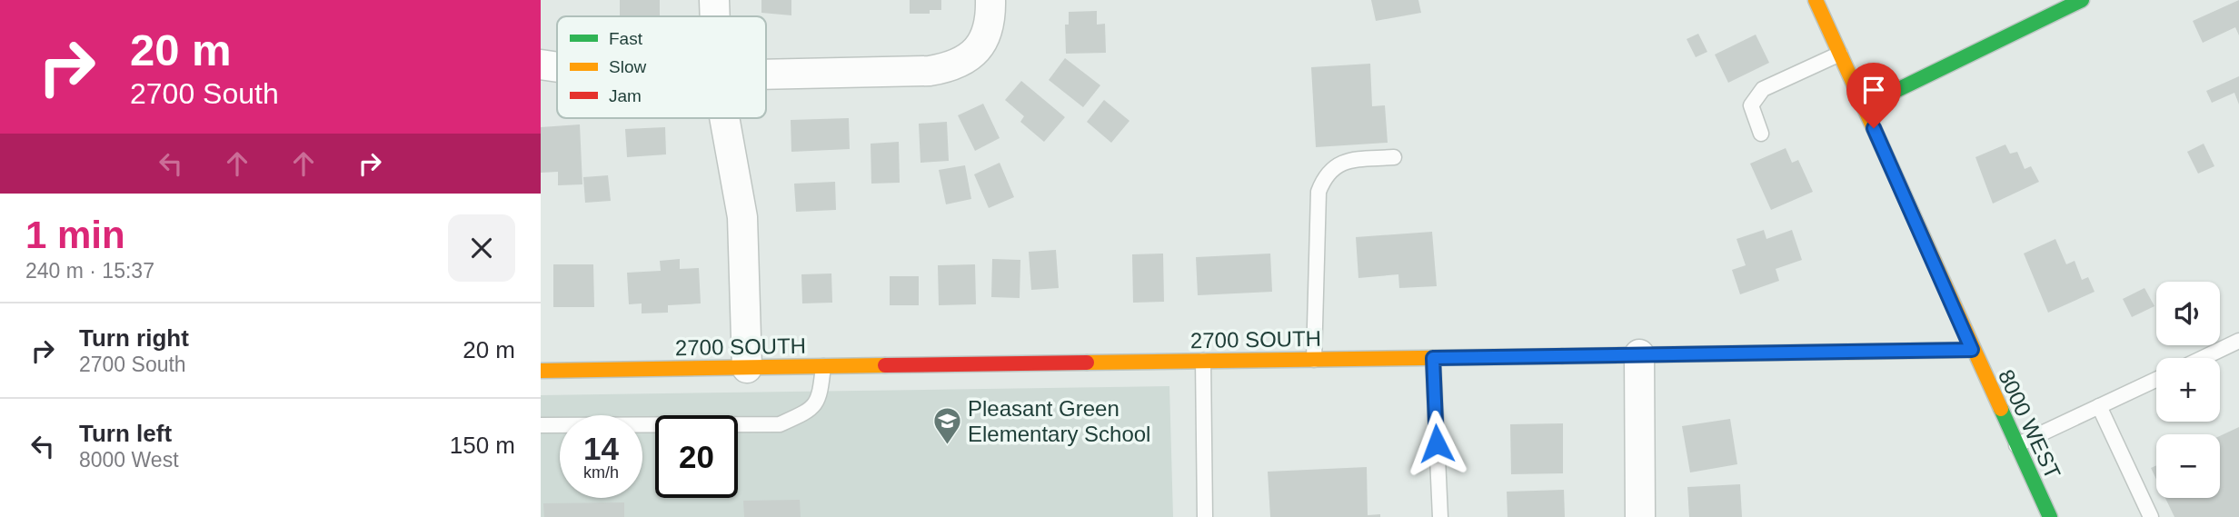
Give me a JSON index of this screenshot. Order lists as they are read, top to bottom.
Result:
{
  "streets": {
    "street": ["2700 SOUTH", "8000 WEST"]
  },
  "crossings": [
    ["2700 SOUTH", "8000 WEST"]
  ],
  "places": {
    "school or university": ["Pleasant Green Elementary School"]
  },
  "legend": ["Fast", "Slow", "Jam"],
  "page": {
    "turn": ["20 m", "2700 South"],
    "heading": ["1 min", "240 m · 15:37"],
    "map_buttons": ["+", "−"],
    "list": [
      {
        "name": "Turn right",
        "note": "2700 South",
        "value": "20 m"
      },
      {
        "name": "Turn left",
        "note": "8000 West",
        "value": "150 m"
      }
    ],
    "speed": "14 km/h",
    "limit": "20"
  }
}
